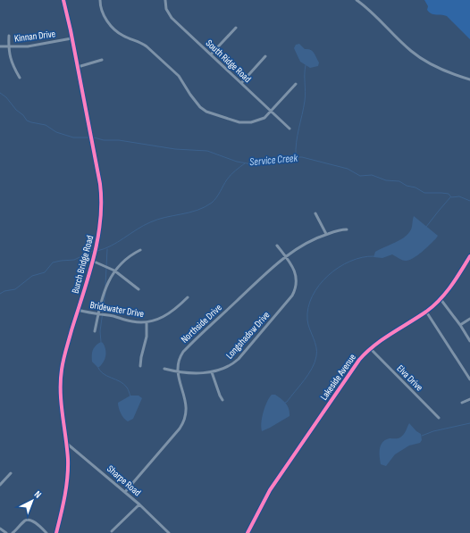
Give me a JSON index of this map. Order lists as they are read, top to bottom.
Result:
{
  "streets": {
    "street": [
      "Kinnan Drive",
      "South Ridge Road",
      "Burch Bridge Road",
      "Bridewater Drive",
      "Northside Drive",
      "Longshadow Drive",
      "Lakeside Avenue",
      "Elva Drive",
      "Sharpe Road"
    ]
  },
  "crossings": [
    ["Kinnan Drive", "Burch Bridge Road"],
    ["Burch Bridge Road", "Bridewater Drive"],
    ["Burch Bridge Road", "Sharpe Road"],
    ["Northside Drive", "Longshadow Drive"],
    ["Northside Drive", "Sharpe Road"],
    ["Lakeside Avenue", "Elva Drive"]
  ],
  "water": ["Service Creek"],
  "north": "top right"
}
